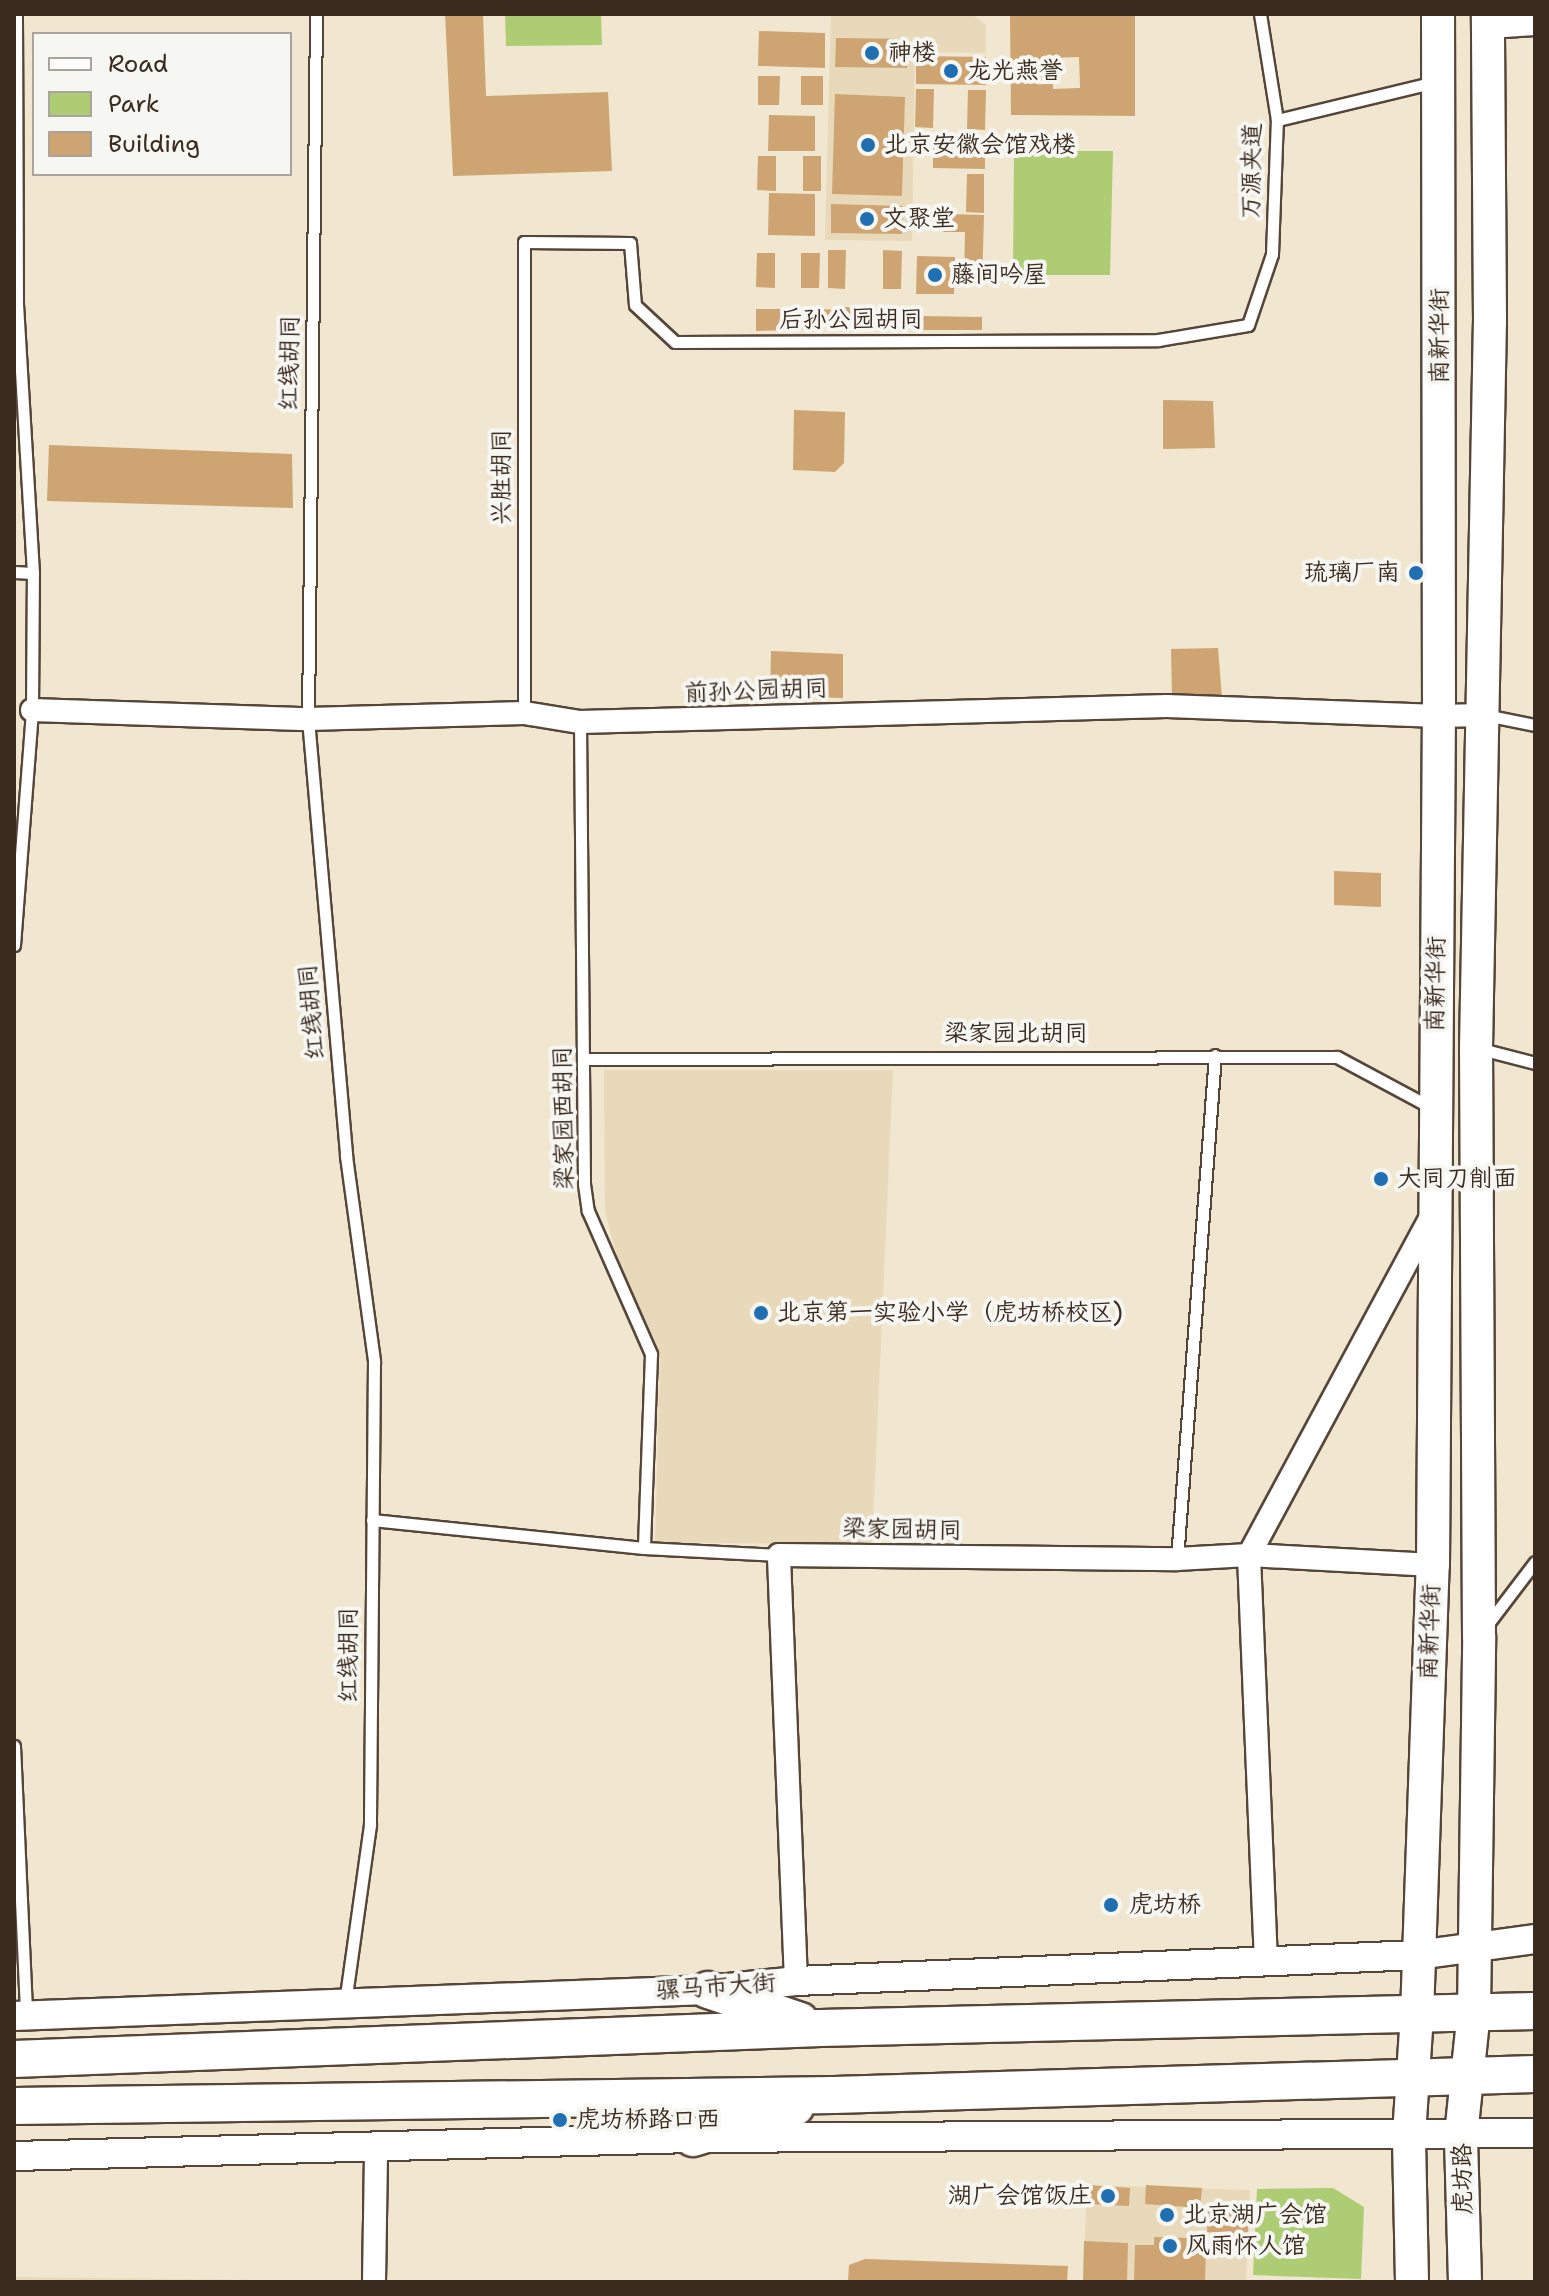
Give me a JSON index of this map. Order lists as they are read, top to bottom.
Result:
{
  "streets": {
    "main road": ["南新华街", "骡马市大街", "虎坊路"],
    "street": ["前孙公园胡同", "梁家园胡同"],
    "lane": [
      "万源夹道",
      "后孙公园胡同",
      "红线胡同",
      "兴胜胡同",
      "梁家园北胡同",
      "梁家园西胡同"
    ]
  },
  "crossings": [
    ["万源夹道", "后孙公园胡同"],
    ["后孙公园胡同", "兴胜胡同"],
    ["南新华街", "前孙公园胡同"],
    ["南新华街", "梁家园北胡同"],
    ["南新华街", "梁家园胡同"],
    ["南新华街", "骡马市大街"],
    ["南新华街", "虎坊路"],
    ["红线胡同", "前孙公园胡同"],
    ["红线胡同", "梁家园胡同"],
    ["红线胡同", "骡马市大街"],
    ["兴胜胡同", "前孙公园胡同"],
    ["前孙公园胡同", "梁家园西胡同"],
    ["梁家园北胡同", "梁家园西胡同"],
    ["梁家园西胡同", "梁家园胡同"],
    ["骡马市大街", "虎坊路"]
  ],
  "places": [
    "神楼",
    "龙光燕誉",
    "北京安徽会馆戏楼",
    "文聚堂",
    "藤间吟屋",
    "琉璃厂南",
    "大同刀削面",
    "北京第一实验小学（虎坊桥校区)",
    "虎坊桥",
    "虎坊桥路口西",
    "湖广会馆饭庄",
    "北京湖广会馆",
    "风雨怀人馆"
  ],
  "legend": ["Road", "Park", "Building"]
}
